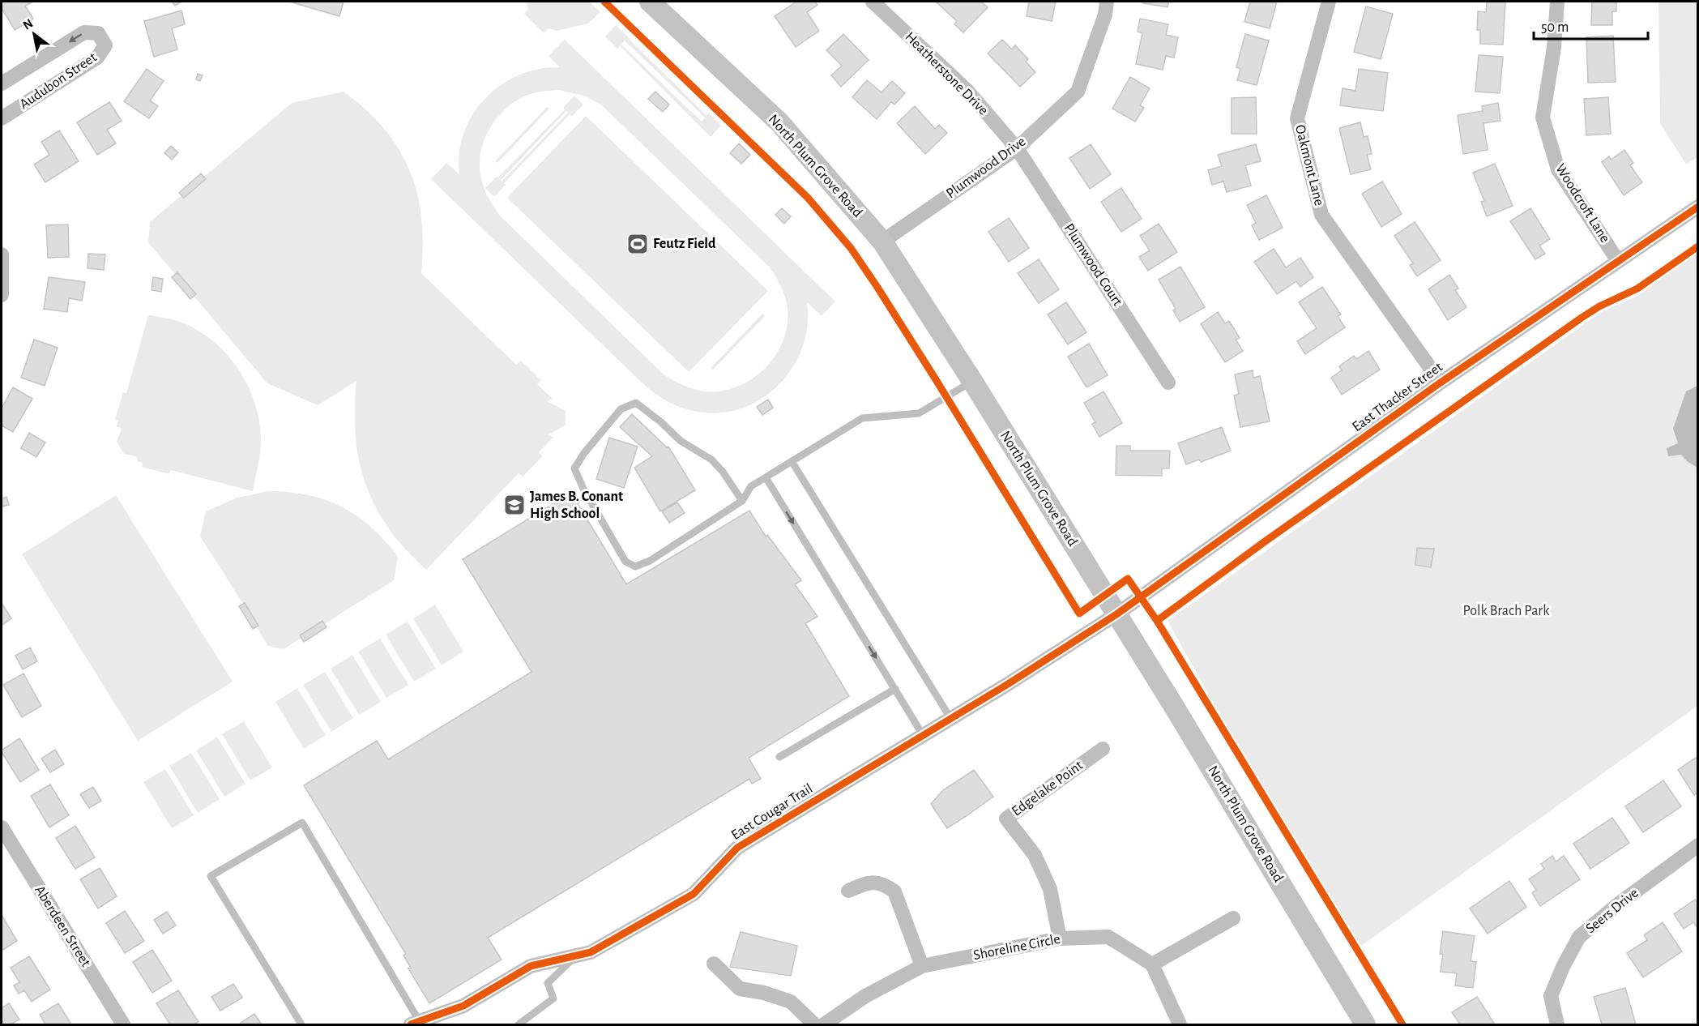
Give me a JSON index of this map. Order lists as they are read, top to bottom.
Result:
{
  "streets": {
    "street": [
      "Heatherstone Drive",
      "Audubon Street",
      "Oakmont Lane",
      "North Plum Grove Road",
      "Plumwood Drive",
      "Woodcroft Lane",
      "Plumwood Court",
      "East Thacker Street",
      "Edgelake Point",
      "East Cougar Trail",
      "Seers Drive",
      "Aberdeen Street",
      "Shoreline Circle"
    ]
  },
  "crossings": [
    ["Heatherstone Drive", "Plumwood Drive"],
    ["Heatherstone Drive", "Plumwood Court"],
    ["Oakmont Lane", "East Thacker Street"],
    ["North Plum Grove Road", "Plumwood Drive"],
    ["North Plum Grove Road", "East Thacker Street"],
    ["North Plum Grove Road", "East Cougar Trail"],
    ["Plumwood Drive", "Plumwood Court"],
    ["Woodcroft Lane", "East Thacker Street"],
    ["East Thacker Street", "East Cougar Trail"],
    ["Edgelake Point", "Shoreline Circle"]
  ],
  "parks": ["Polk Brach Park"],
  "places": {
    "sports": ["Feutz Field"],
    "school or university": ["James B. Conant High School"]
  },
  "scale_bar": "50 m",
  "north": "top left"
}
